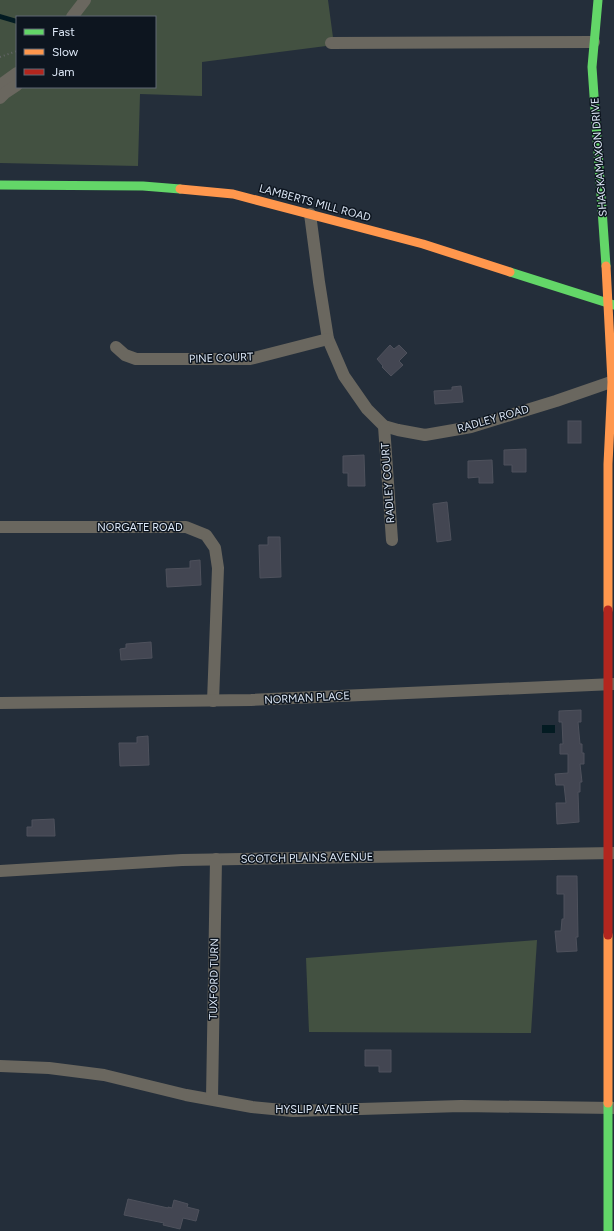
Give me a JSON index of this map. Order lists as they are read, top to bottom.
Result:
{
  "streets": {
    "street": [
      "SHACKAMAXON DRIVE",
      "LAMBERTS MILL ROAD",
      "PINE COURT",
      "RADLEY ROAD",
      "RADLEY COURT",
      "NORGATE ROAD",
      "NORMAN PLACE",
      "SCOTCH PLAINS AVENUE",
      "TUXFORD TURN",
      "HYSLIP AVENUE"
    ]
  },
  "crossings": [
    ["SHACKAMAXON DRIVE", "LAMBERTS MILL ROAD"],
    ["SHACKAMAXON DRIVE", "RADLEY ROAD"],
    ["SHACKAMAXON DRIVE", "NORMAN PLACE"],
    ["SHACKAMAXON DRIVE", "SCOTCH PLAINS AVENUE"],
    ["SHACKAMAXON DRIVE", "HYSLIP AVENUE"],
    ["RADLEY ROAD", "RADLEY COURT"],
    ["NORGATE ROAD", "NORMAN PLACE"],
    ["SCOTCH PLAINS AVENUE", "TUXFORD TURN"],
    ["TUXFORD TURN", "HYSLIP AVENUE"]
  ],
  "legend": ["Fast", "Slow", "Jam"]
}
